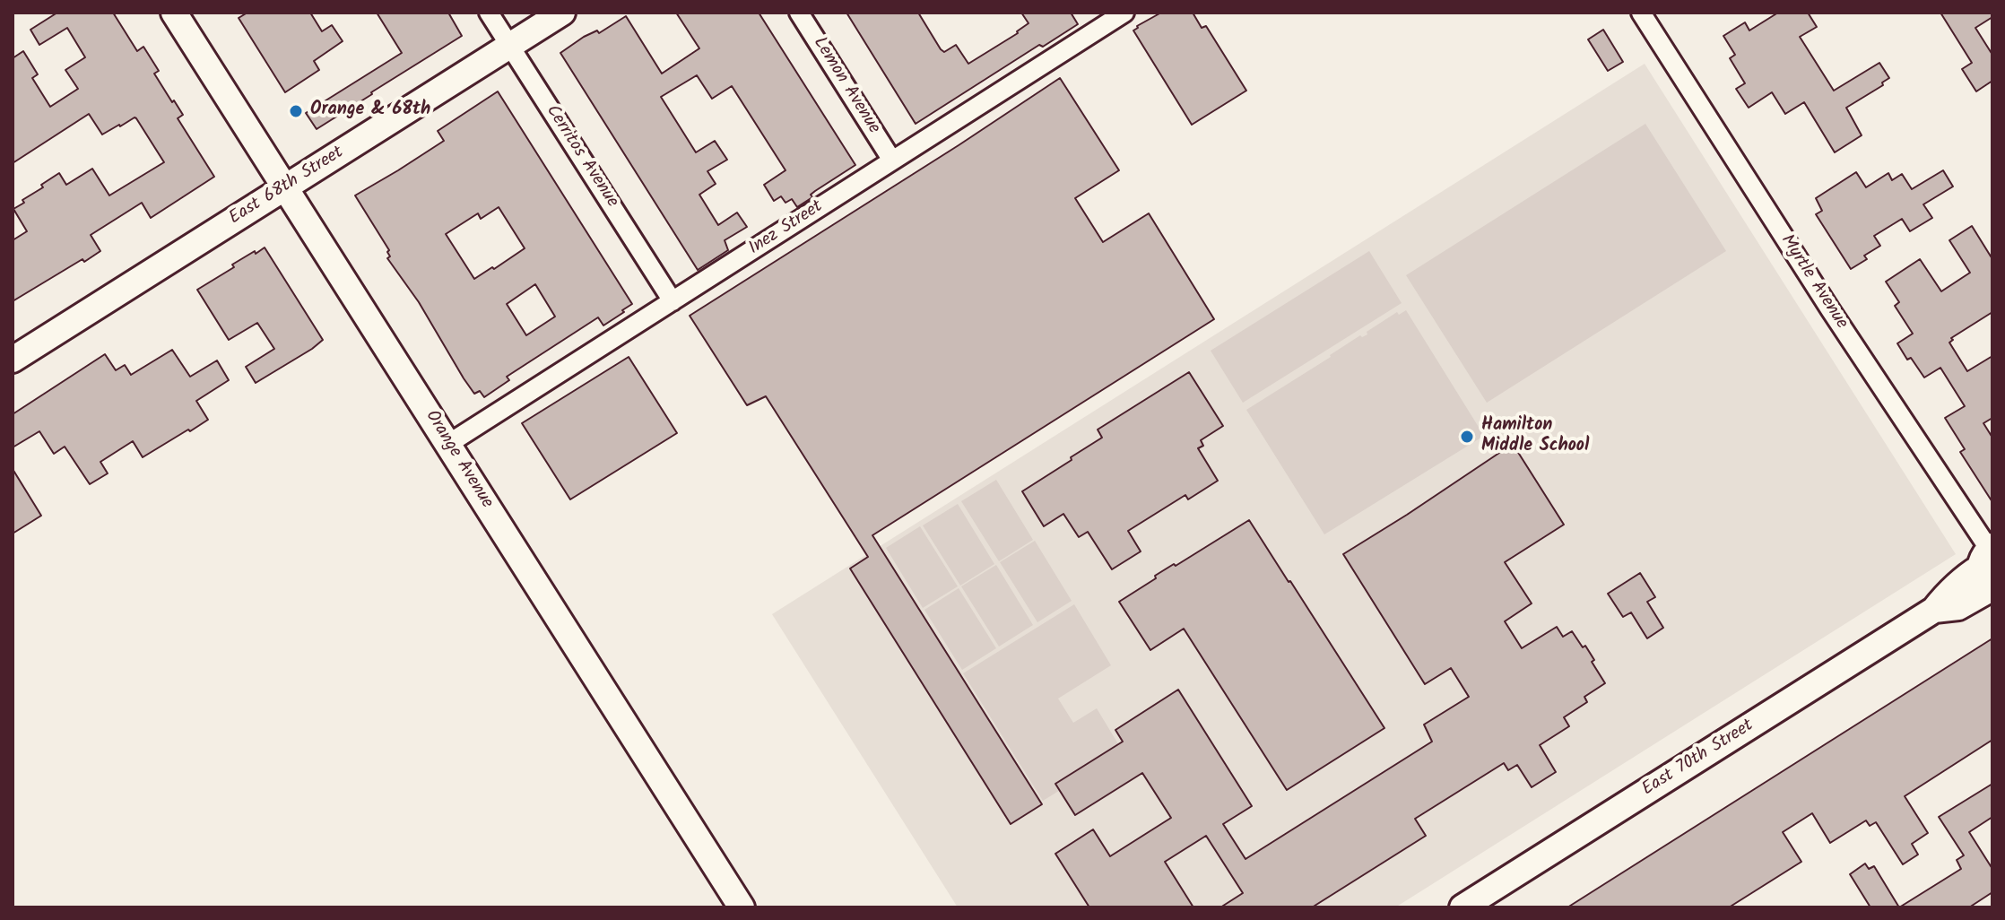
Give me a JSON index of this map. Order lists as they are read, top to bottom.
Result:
{
  "streets": {
    "street": [
      "Lemon Avenue",
      "Cerritos Avenue",
      "East 68th Street",
      "Inez Street",
      "Myrtle Avenue",
      "Orange Avenue",
      "East 70th Street"
    ]
  },
  "crossings": [
    ["Lemon Avenue", "Inez Street"],
    ["Cerritos Avenue", "East 68th Street"],
    ["Cerritos Avenue", "Inez Street"],
    ["East 68th Street", "Orange Avenue"],
    ["Inez Street", "Orange Avenue"],
    ["Myrtle Avenue", "East 70th Street"]
  ],
  "places": ["Orange & 68th", "Hamilton Middle School"]
}
